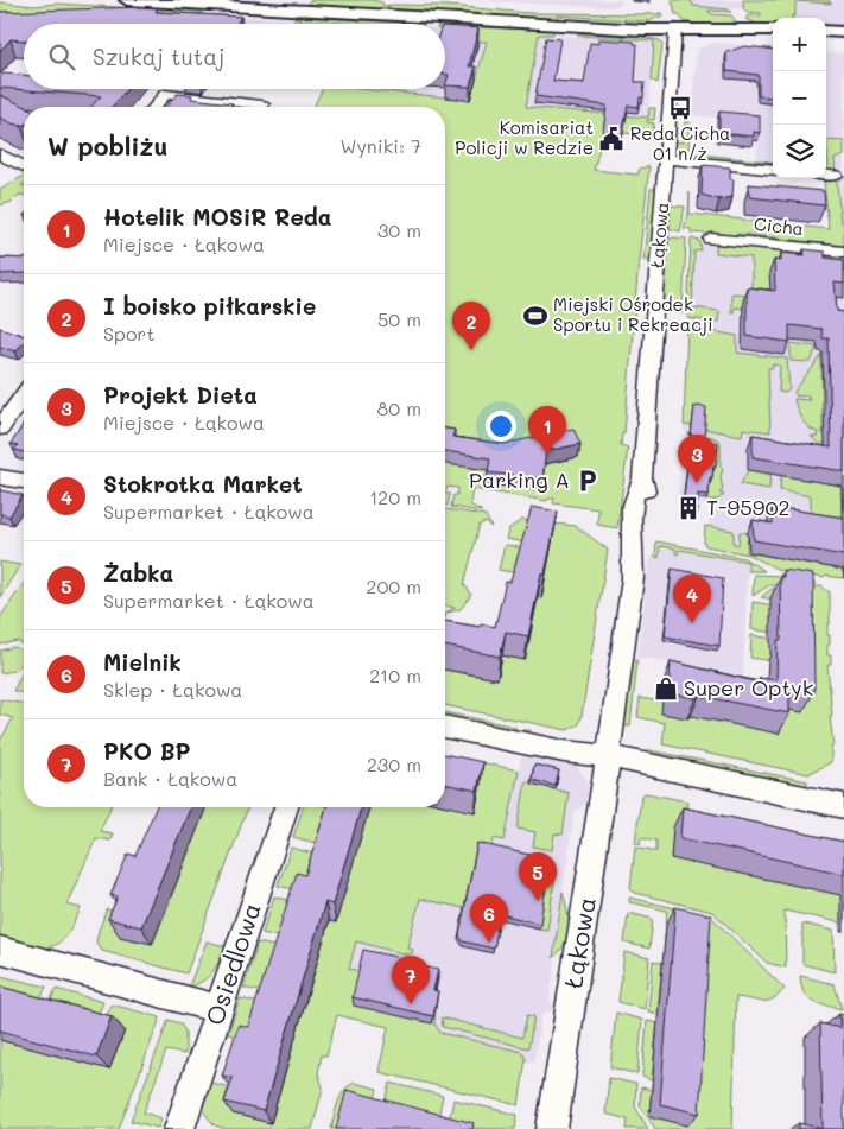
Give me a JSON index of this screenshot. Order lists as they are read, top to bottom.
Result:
{
  "streets": {
    "street": ["Cicha", "Łąkowa", "Osiedlowa"]
  },
  "places": {
    "bus stop": ["Reda Cicha 01 n/ż"],
    "public building": ["Komisariat Policji w Redzie"],
    "sports": ["Miejski Ośrodek Sportu i Rekreacji"],
    "parking": ["Parking A"],
    "building": ["T-95902"],
    "shop": ["Super Optyk"]
  },
  "page": {
    "map_buttons": ["+", "−"],
    "search": "Szukaj tutaj",
    "heading": ["W pobliżu", "Wyniki: 7"],
    "list": [
      {
        "mark": "1",
        "name": "Hotelik MOSiR Reda",
        "note": "Miejsce · Łąkowa",
        "value": "30 m"
      },
      {
        "mark": "2",
        "name": "I boisko piłkarskie",
        "note": "Sport",
        "value": "50 m"
      },
      {
        "mark": "3",
        "name": "Projekt Dieta",
        "note": "Miejsce · Łąkowa",
        "value": "80 m"
      },
      {
        "mark": "4",
        "name": "Stokrotka Market",
        "note": "Supermarket · Łąkowa",
        "value": "120 m"
      },
      {
        "mark": "5",
        "name": "Żabka",
        "note": "Supermarket · Łąkowa",
        "value": "200 m"
      },
      {
        "mark": "6",
        "name": "Mielnik",
        "note": "Sklep · Łąkowa",
        "value": "210 m"
      },
      {
        "mark": "7",
        "name": "PKO BP",
        "note": "Bank · Łąkowa",
        "value": "230 m"
      }
    ],
    "pins": [
      "2",
      "1",
      "3",
      "4",
      "5",
      "6",
      "7"
    ]
  }
}
